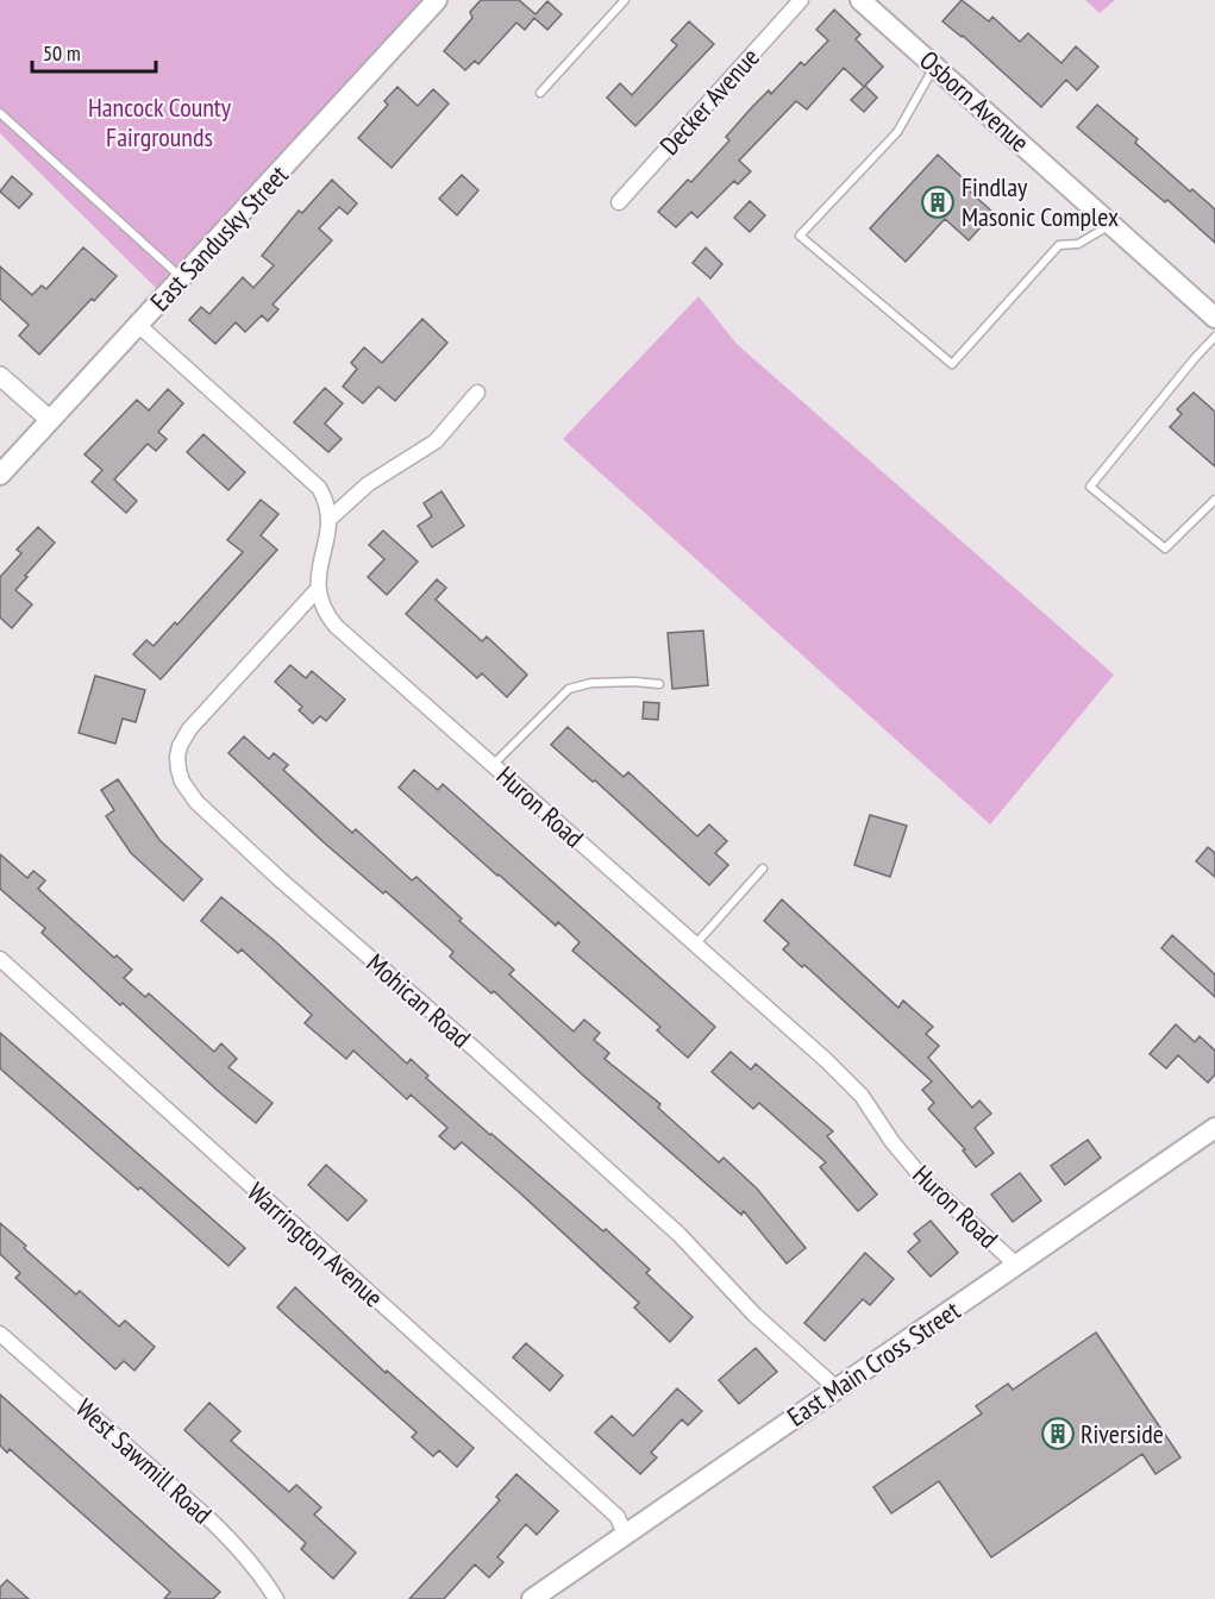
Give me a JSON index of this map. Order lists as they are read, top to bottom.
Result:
{
  "streets": {
    "main road": ["Osborn Avenue", "East Sandusky Street", "East Main Cross Street"],
    "street": [
      "Decker Avenue",
      "Huron Road",
      "Mohican Road",
      "Warrington Avenue",
      "West Sawmill Road"
    ]
  },
  "crossings": [
    ["Huron Road", "Mohican Road"],
    ["Huron Road", "East Main Cross Street"],
    ["Mohican Road", "East Main Cross Street"],
    ["Warrington Avenue", "East Main Cross Street"]
  ],
  "parks": ["Hancock County Fairgrounds"],
  "places": {
    "building": ["Findlay Masonic Complex", "Riverside"]
  },
  "scale_bar": "50 m"
}
